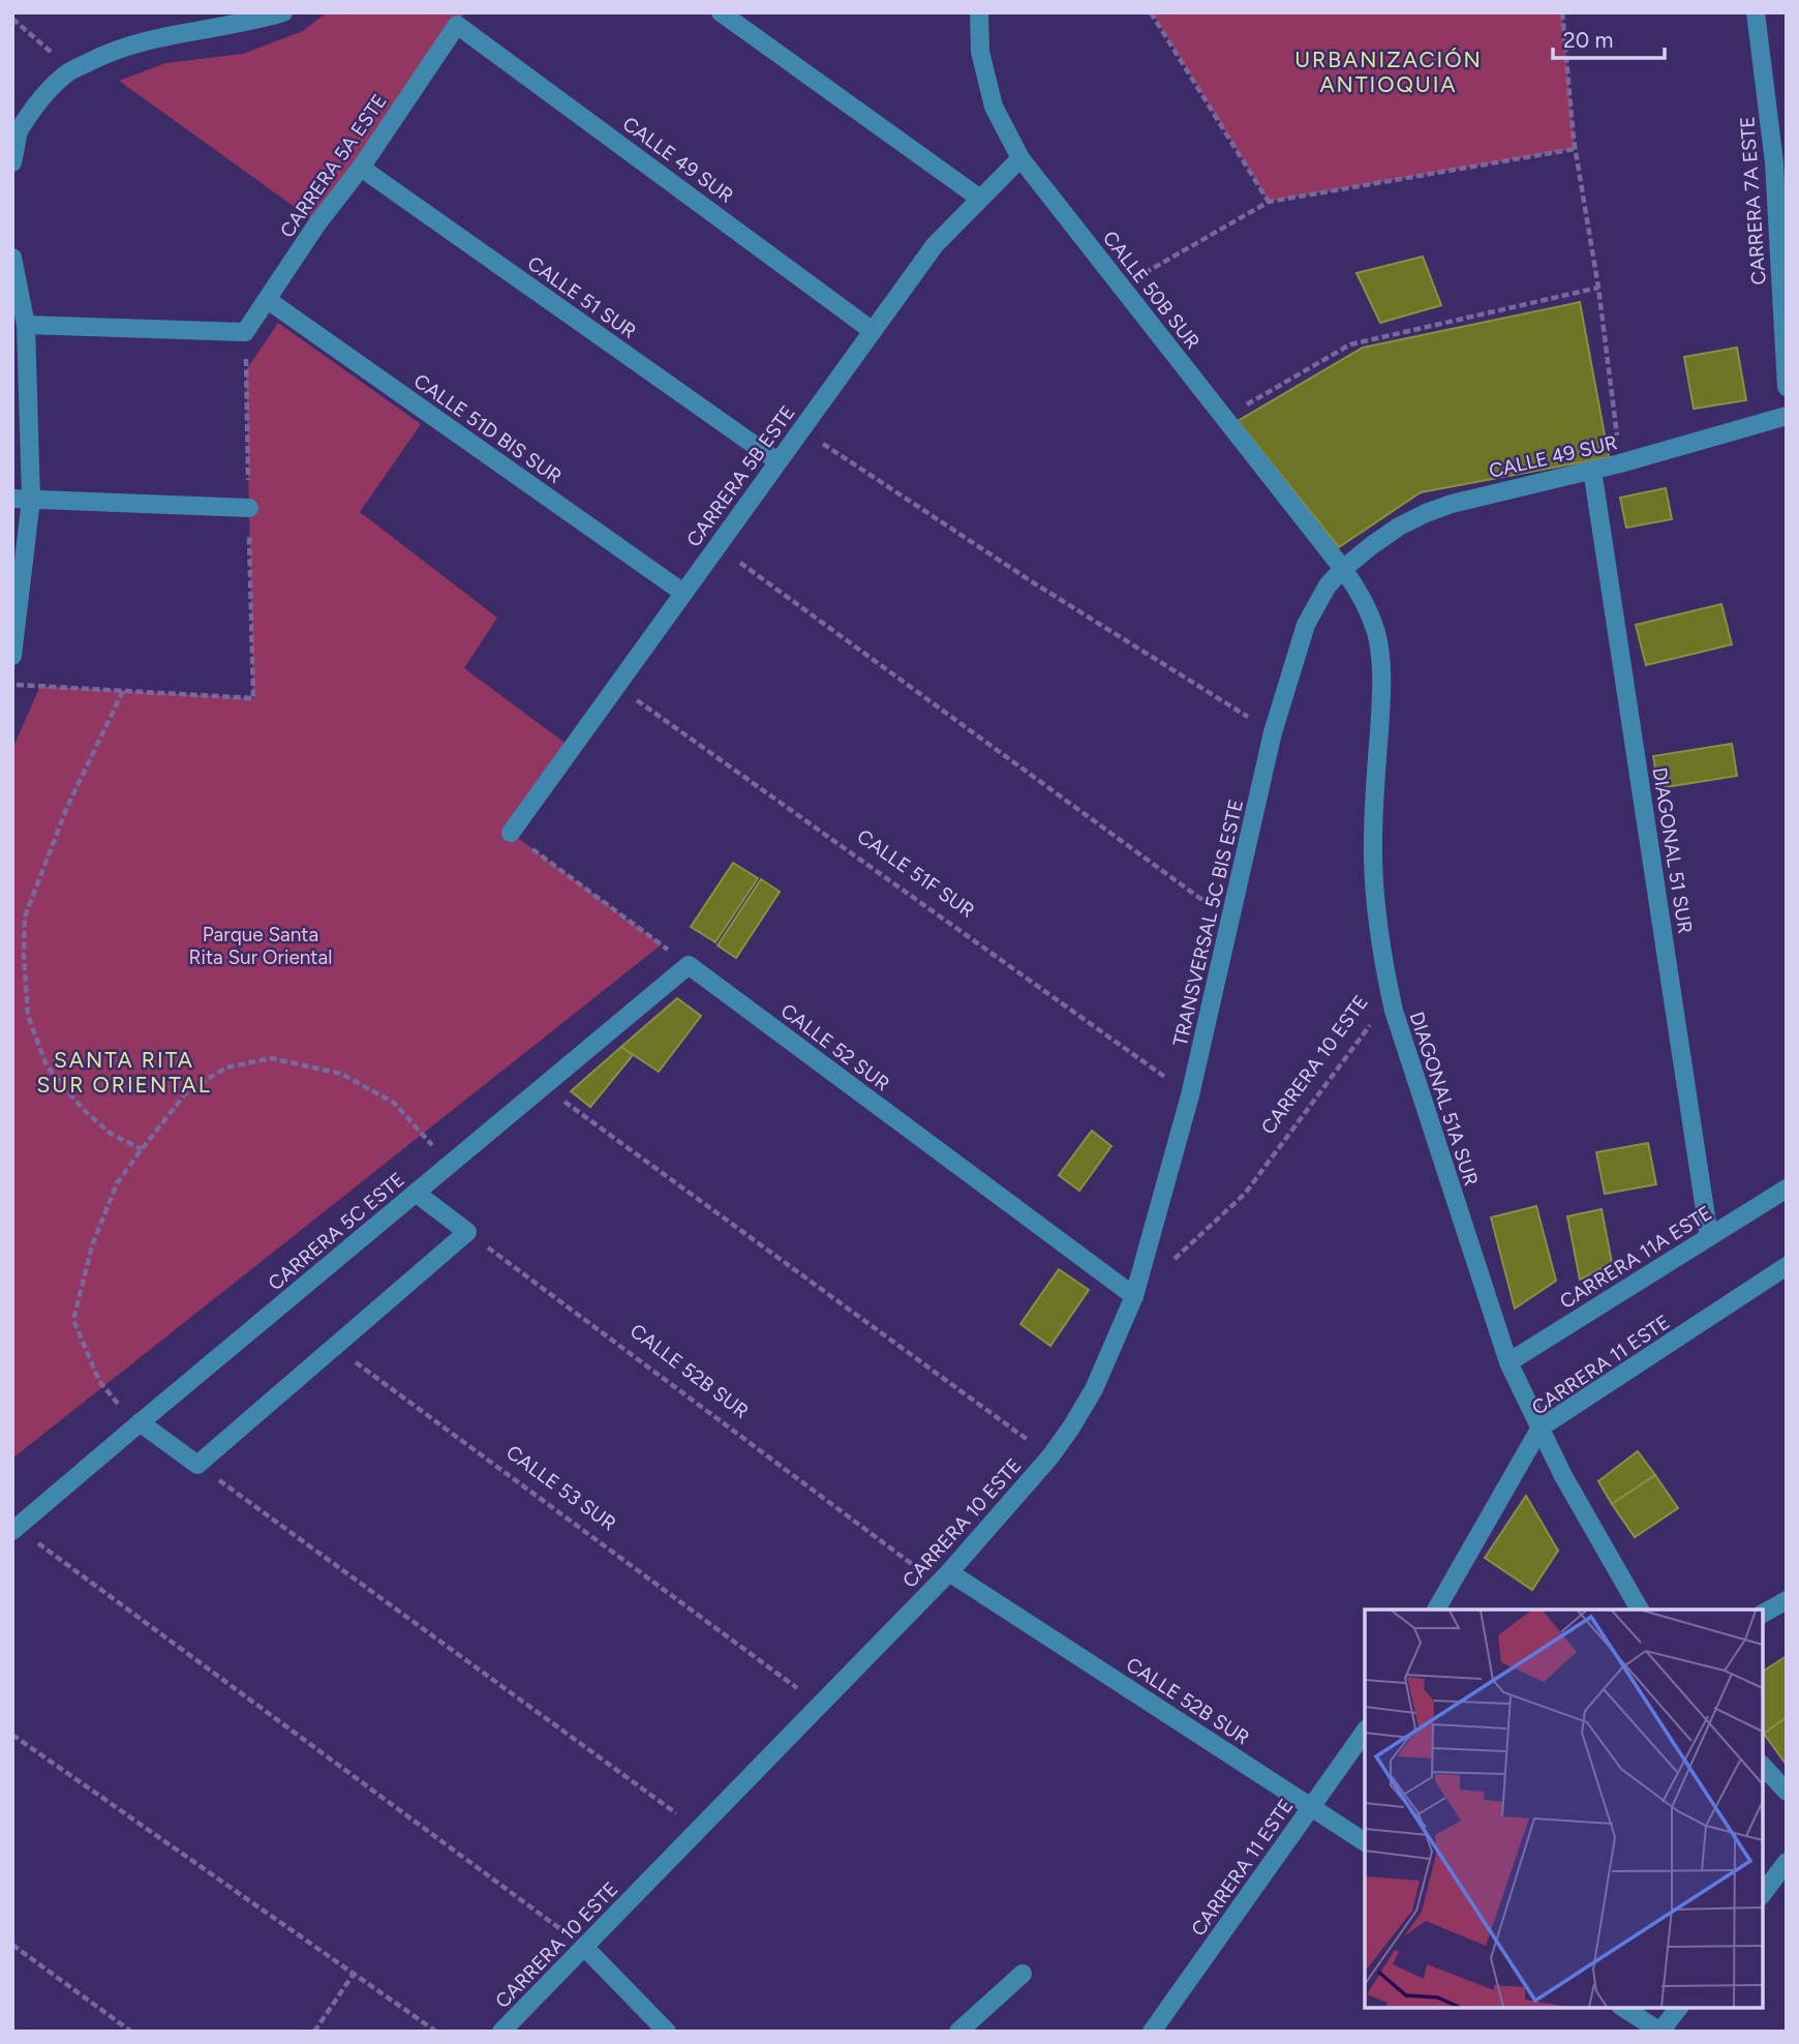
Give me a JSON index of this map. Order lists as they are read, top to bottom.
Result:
{
  "streets": {
    "street": [
      "CALLE 49 SUR",
      "CARRERA 5A ESTE",
      "CARRERA 7A ESTE",
      "CALLE 50B SUR",
      "CALLE 51 SUR",
      "CALLE 51D BIS SUR",
      "CARRERA 5B ESTE",
      "DIAGONAL 51 SUR",
      "TRANSVERSAL 5C BIS ESTE",
      "CALLE 52 SUR",
      "CARRERA 10 ESTE",
      "DIAGONAL 51A SUR",
      "CARRERA 5C ESTE",
      "CARRERA 11A ESTE",
      "CARRERA 11 ESTE",
      "CALLE 52B SUR"
    ],
    "path": ["CALLE 51F SUR", "CALLE 53 SUR"]
  },
  "crossings": [
    ["CALLE 49 SUR", "CARRERA 5A ESTE"],
    ["CALLE 49 SUR", "CALLE 50B SUR"],
    ["CALLE 49 SUR", "CARRERA 5B ESTE"],
    ["CALLE 49 SUR", "DIAGONAL 51 SUR"],
    ["CALLE 49 SUR", "TRANSVERSAL 5C BIS ESTE"],
    ["CALLE 49 SUR", "DIAGONAL 51A SUR"],
    ["CARRERA 5A ESTE", "CALLE 51 SUR"],
    ["CARRERA 5A ESTE", "CALLE 51D BIS SUR"],
    ["CALLE 50B SUR", "CARRERA 5B ESTE"],
    ["CALLE 50B SUR", "TRANSVERSAL 5C BIS ESTE"],
    ["CALLE 50B SUR", "DIAGONAL 51A SUR"],
    ["CALLE 51 SUR", "CARRERA 5B ESTE"],
    ["CALLE 51D BIS SUR", "CARRERA 5B ESTE"],
    ["CARRERA 5B ESTE", "CALLE 51F SUR"],
    ["DIAGONAL 51 SUR", "CARRERA 11A ESTE"],
    ["CALLE 51F SUR", "TRANSVERSAL 5C BIS ESTE"],
    ["TRANSVERSAL 5C BIS ESTE", "CALLE 52 SUR"],
    ["TRANSVERSAL 5C BIS ESTE", "CARRERA 10 ESTE"],
    ["TRANSVERSAL 5C BIS ESTE", "DIAGONAL 51A SUR"],
    ["CALLE 52 SUR", "CARRERA 10 ESTE"],
    ["CALLE 52 SUR", "CARRERA 5C ESTE"],
    ["CARRERA 10 ESTE", "DIAGONAL 51A SUR"],
    ["CARRERA 10 ESTE", "CALLE 52B SUR"],
    ["CARRERA 10 ESTE", "CALLE 53 SUR"],
    ["DIAGONAL 51A SUR", "CARRERA 11A ESTE"],
    ["DIAGONAL 51A SUR", "CARRERA 11 ESTE"],
    ["CARRERA 11 ESTE", "CALLE 52B SUR"]
  ],
  "districts": ["URBANIZACIÓN ANTIOQUIA", "SANTA RITA SUR ORIENTAL"],
  "parks": ["Parque Santa Rita Sur Oriental"],
  "scale_bar": "20 m"
}
